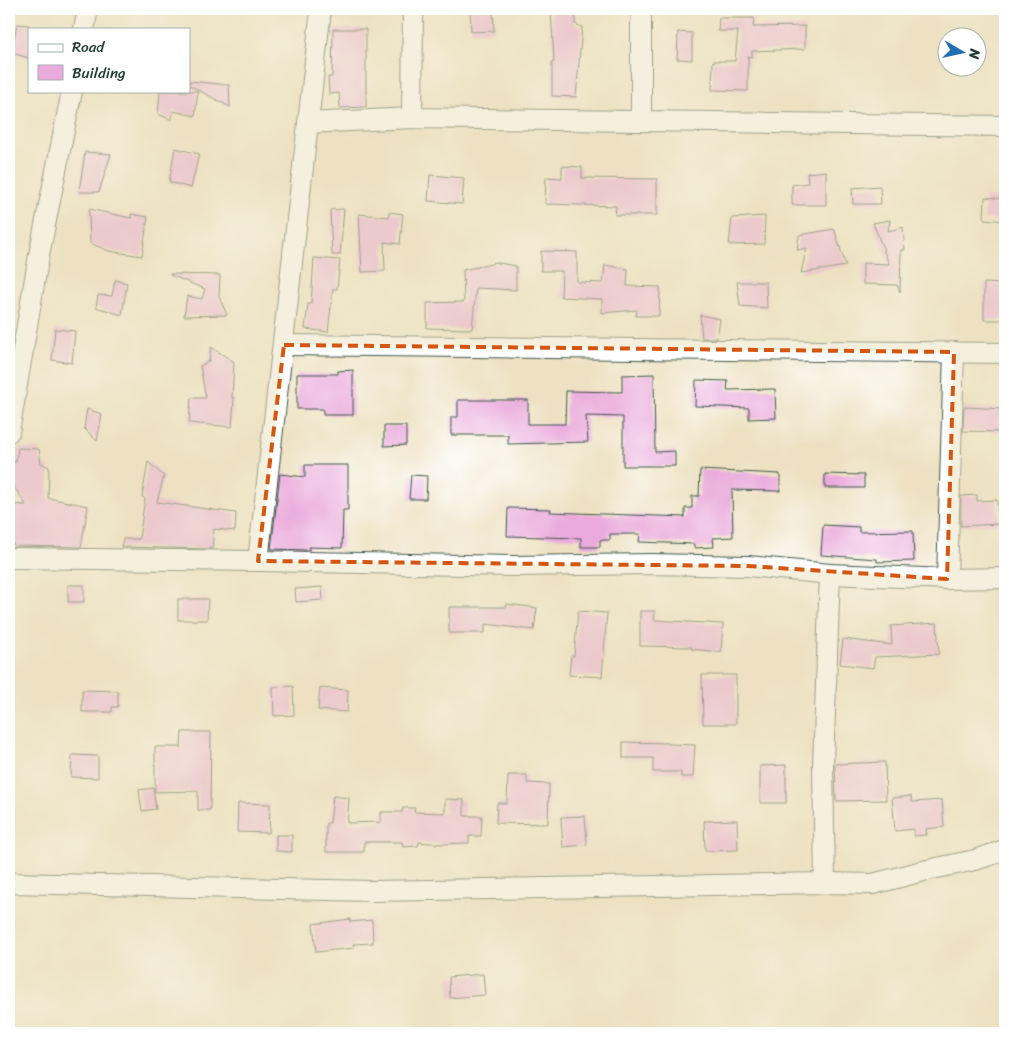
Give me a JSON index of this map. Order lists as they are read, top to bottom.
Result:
{
  "legend": ["Road", "Building"],
  "north": "right"
}
